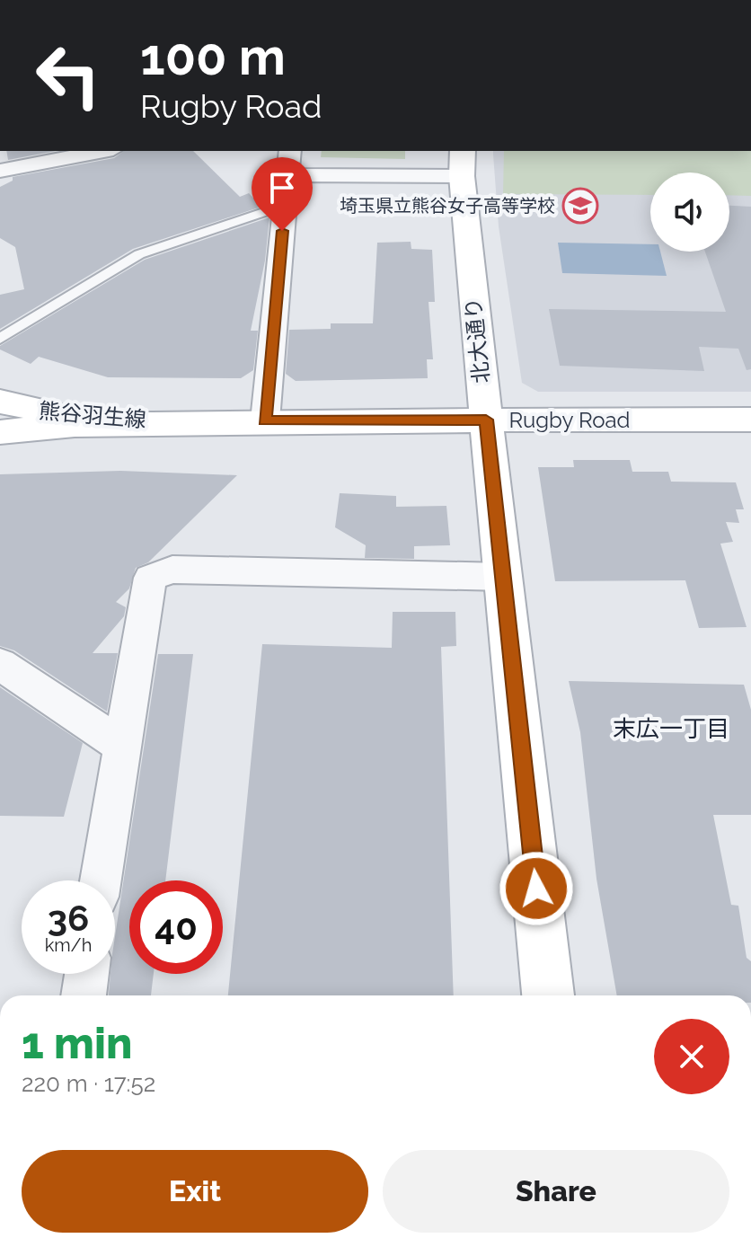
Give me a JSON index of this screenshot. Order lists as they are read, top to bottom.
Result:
{
  "streets": {
    "main road": ["北大通り", "熊谷羽生線", "Rugby Road"]
  },
  "crossings": [
    ["北大通り", "Rugby Road"],
    ["熊谷羽生線", "Rugby Road"]
  ],
  "districts": ["末広一丁目"],
  "places": {
    "school or university": ["埼玉県立熊谷女子高等学校"]
  },
  "page": {
    "turn": ["100 m", "Rugby Road"],
    "speed": "36 km/h",
    "limit": "40",
    "heading": ["1 min", "220 m · 17:52"],
    "buttons": ["Exit", "Share"]
  }
}
